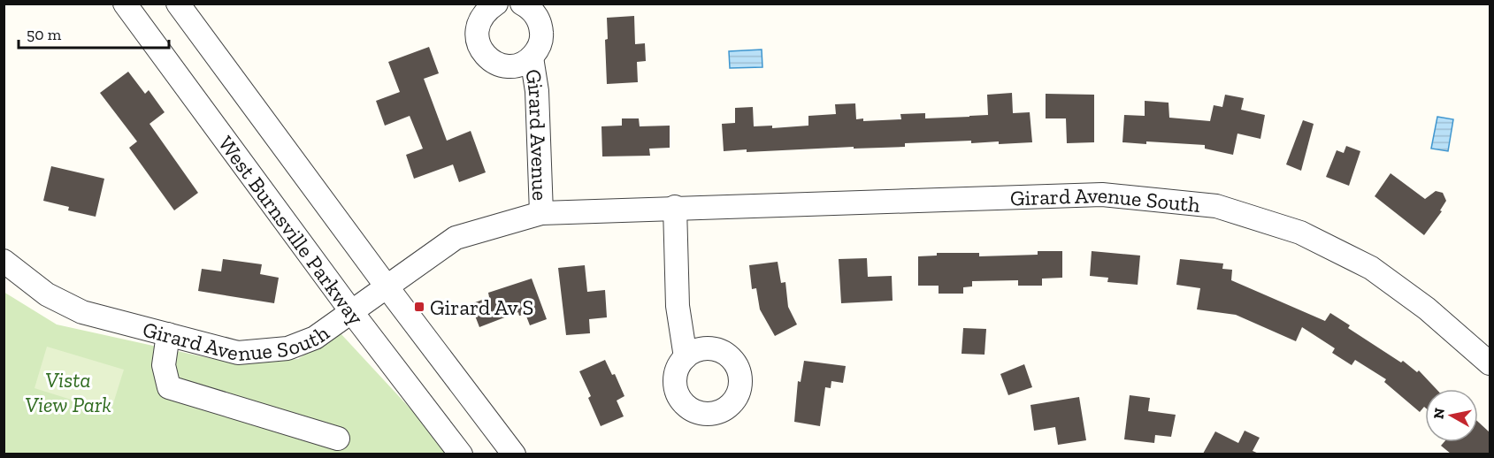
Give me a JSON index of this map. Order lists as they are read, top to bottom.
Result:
{
  "streets": {
    "street": ["Girard Avenue", "Girard Avenue South", "West Burnsville Parkway"]
  },
  "crossings": [
    ["Girard Avenue", "Girard Avenue South"],
    ["Girard Avenue South", "West Burnsville Parkway"]
  ],
  "parks": ["Vista View Park"],
  "places": {
    "transit": ["Girard Av S"]
  },
  "scale_bar": "50 m",
  "north": "left"
}
